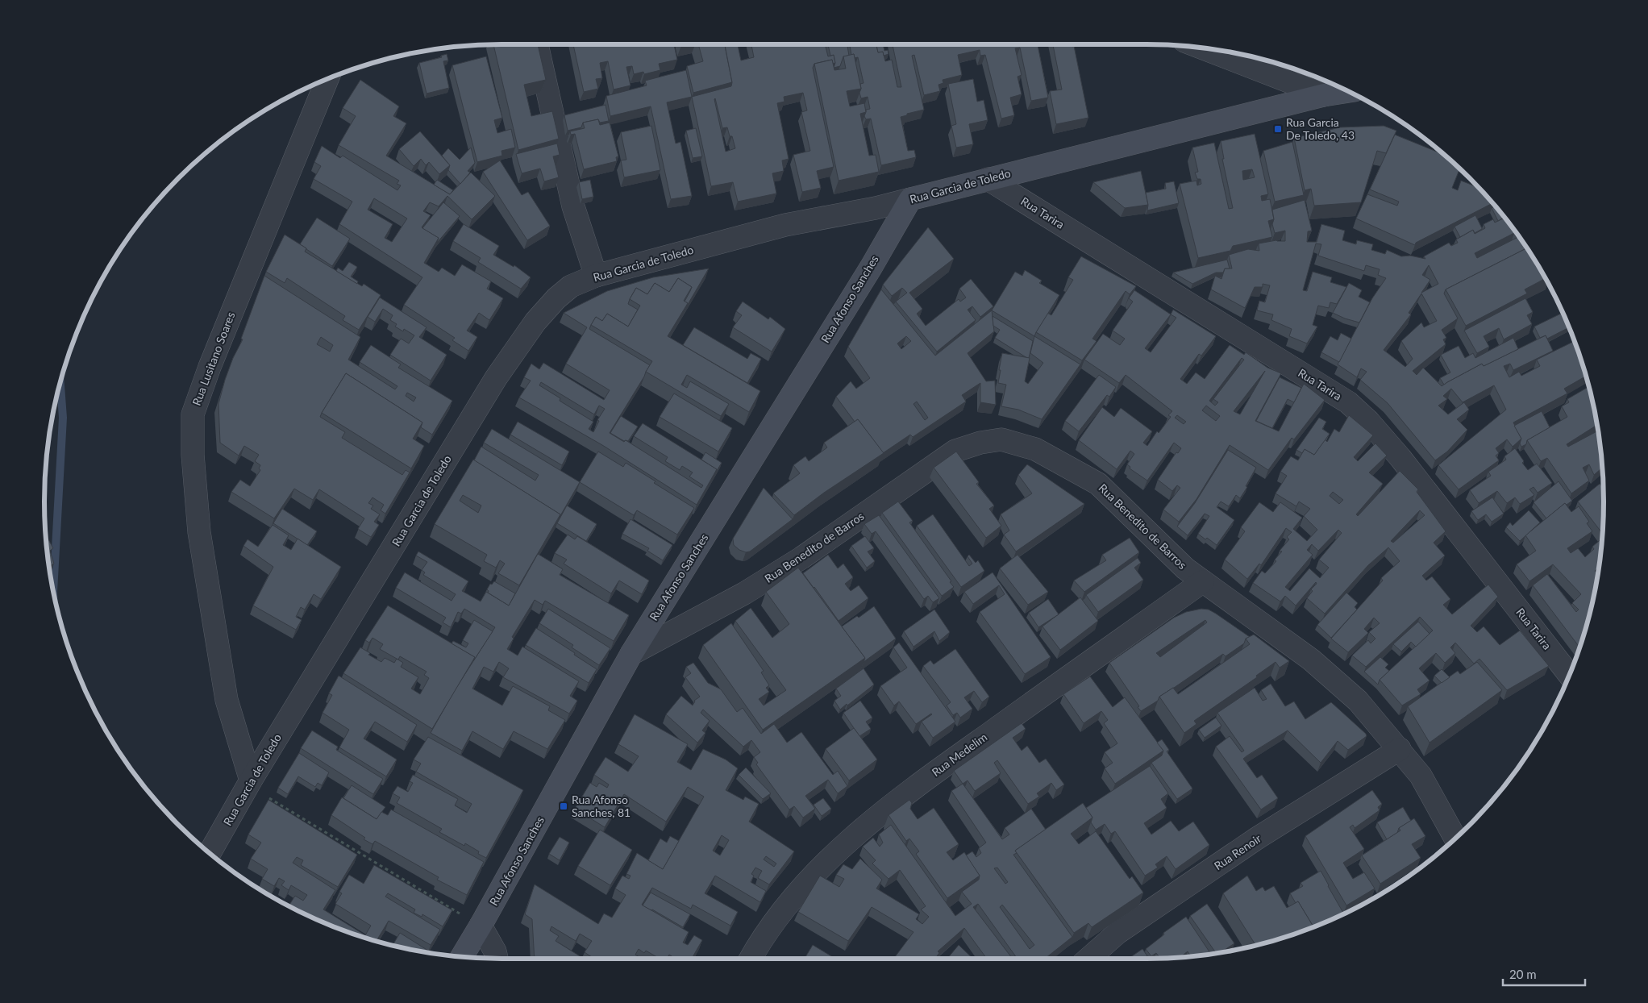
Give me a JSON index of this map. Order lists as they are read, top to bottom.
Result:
{
  "streets": {
    "street": [
      "Rua Garcia de Toledo",
      "Rua Tarira",
      "Rua Afonso Sanches",
      "Rua Lusitano Soares",
      "Rua Benedito de Barros",
      "Rua Medelim",
      "Rua Renoir"
    ]
  },
  "crossings": [
    ["Rua Garcia de Toledo", "Rua Tarira"],
    ["Rua Garcia de Toledo", "Rua Afonso Sanches"],
    ["Rua Garcia de Toledo", "Rua Lusitano Soares"],
    ["Rua Afonso Sanches", "Rua Benedito de Barros"],
    ["Rua Benedito de Barros", "Rua Medelim"],
    ["Rua Benedito de Barros", "Rua Renoir"]
  ],
  "places": {
    "transit": ["Rua Garcia De Toledo, 43", "Rua Afonso Sanches, 81"]
  },
  "scale_bar": "20 m"
}
